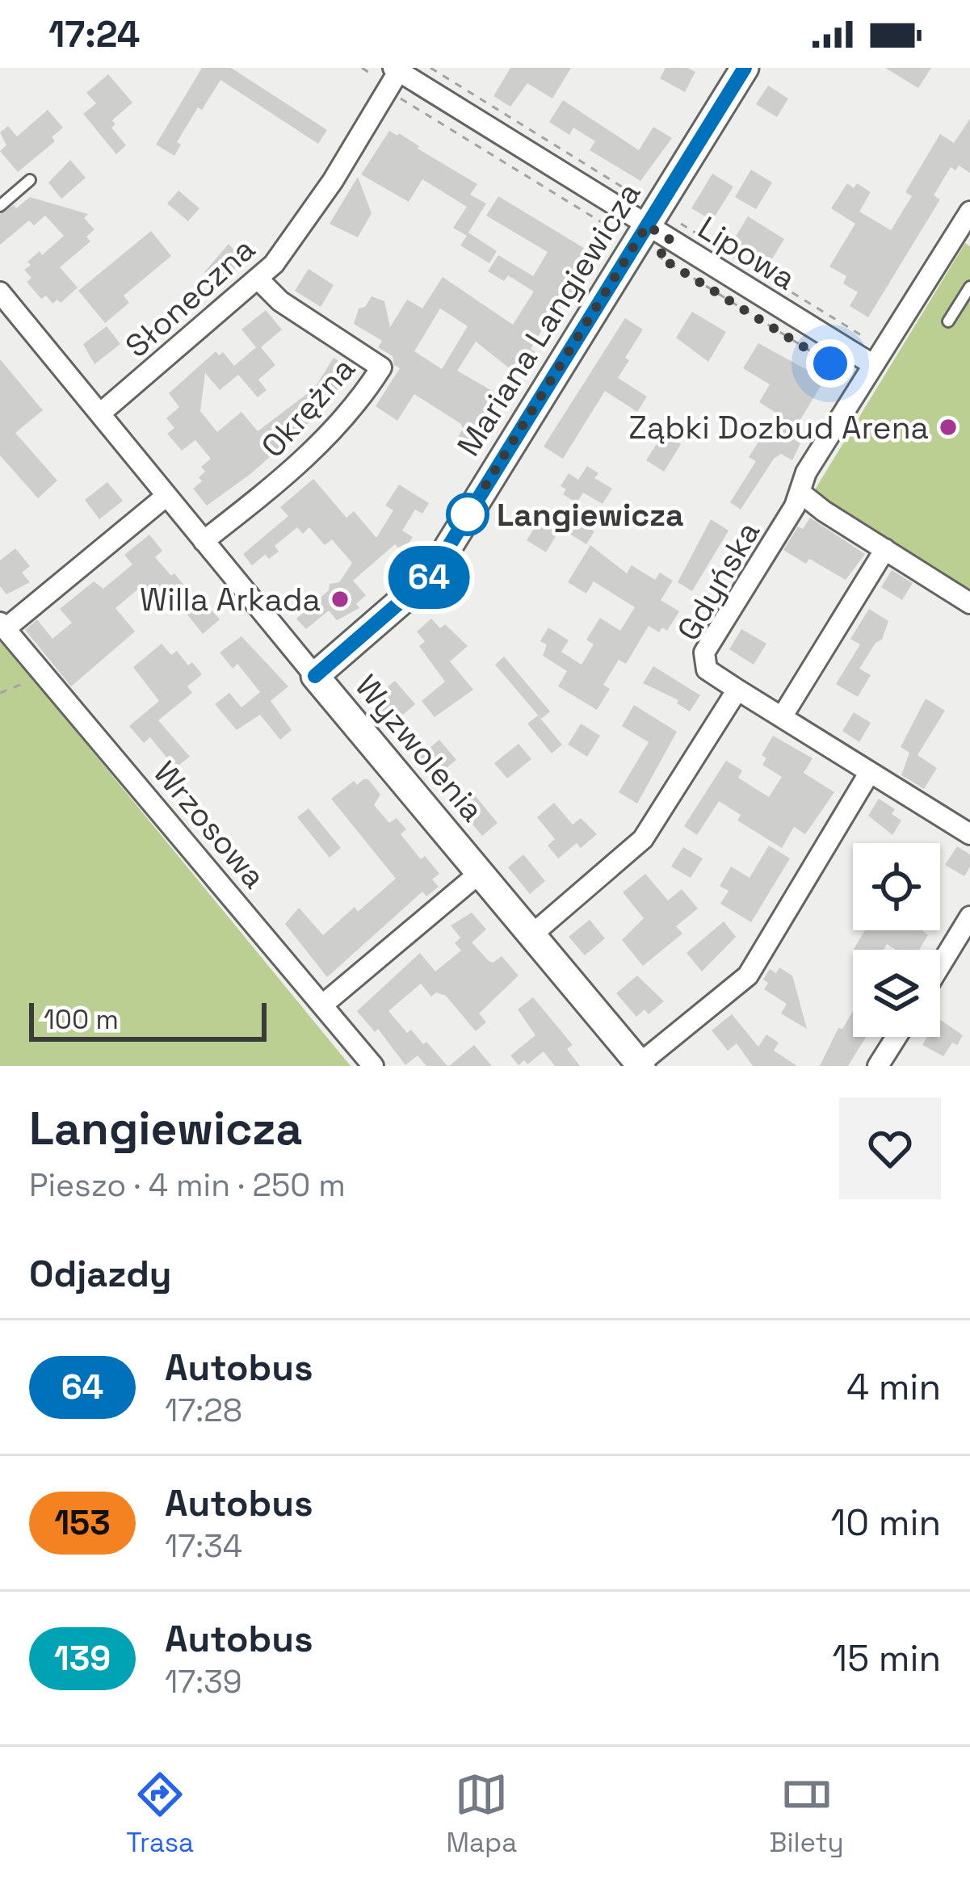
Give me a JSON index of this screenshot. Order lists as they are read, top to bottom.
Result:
{
  "streets": {
    "street": [
      "Lipowa",
      "Słoneczna",
      "Mariana Langiewicza",
      "Okrężna",
      "Gdyńska",
      "Wyzwolenia",
      "Wrzosowa"
    ]
  },
  "crossings": [
    ["Lipowa", "Słoneczna"],
    ["Lipowa", "Mariana Langiewicza"],
    ["Lipowa", "Gdyńska"],
    ["Słoneczna", "Okrężna"],
    ["Słoneczna", "Wyzwolenia"],
    ["Mariana Langiewicza", "Wyzwolenia"],
    ["Okrężna", "Wyzwolenia"]
  ],
  "places": ["Ząbki Dozbud Arena", "Langiewicza", "Willa Arkada"],
  "lines": ["bus line 64"],
  "scale_bar": "100 m",
  "page": {
    "status": "17:24",
    "on_map": "64",
    "scale": "100 m",
    "heading": [
      ["Langiewicza", "Pieszo · 4 min · 250 m"],
      "Odjazdy"
    ],
    "list": [
      {
        "mark": "64",
        "name": "Autobus",
        "note": "17:28",
        "value": "4 min"
      },
      {
        "mark": "153",
        "name": "Autobus",
        "note": "17:34",
        "value": "10 min"
      },
      {
        "mark": "139",
        "name": "Autobus",
        "note": "17:39",
        "value": "15 min"
      }
    ],
    "tabs": ["Trasa", "Mapa", "Bilety"]
  }
}
